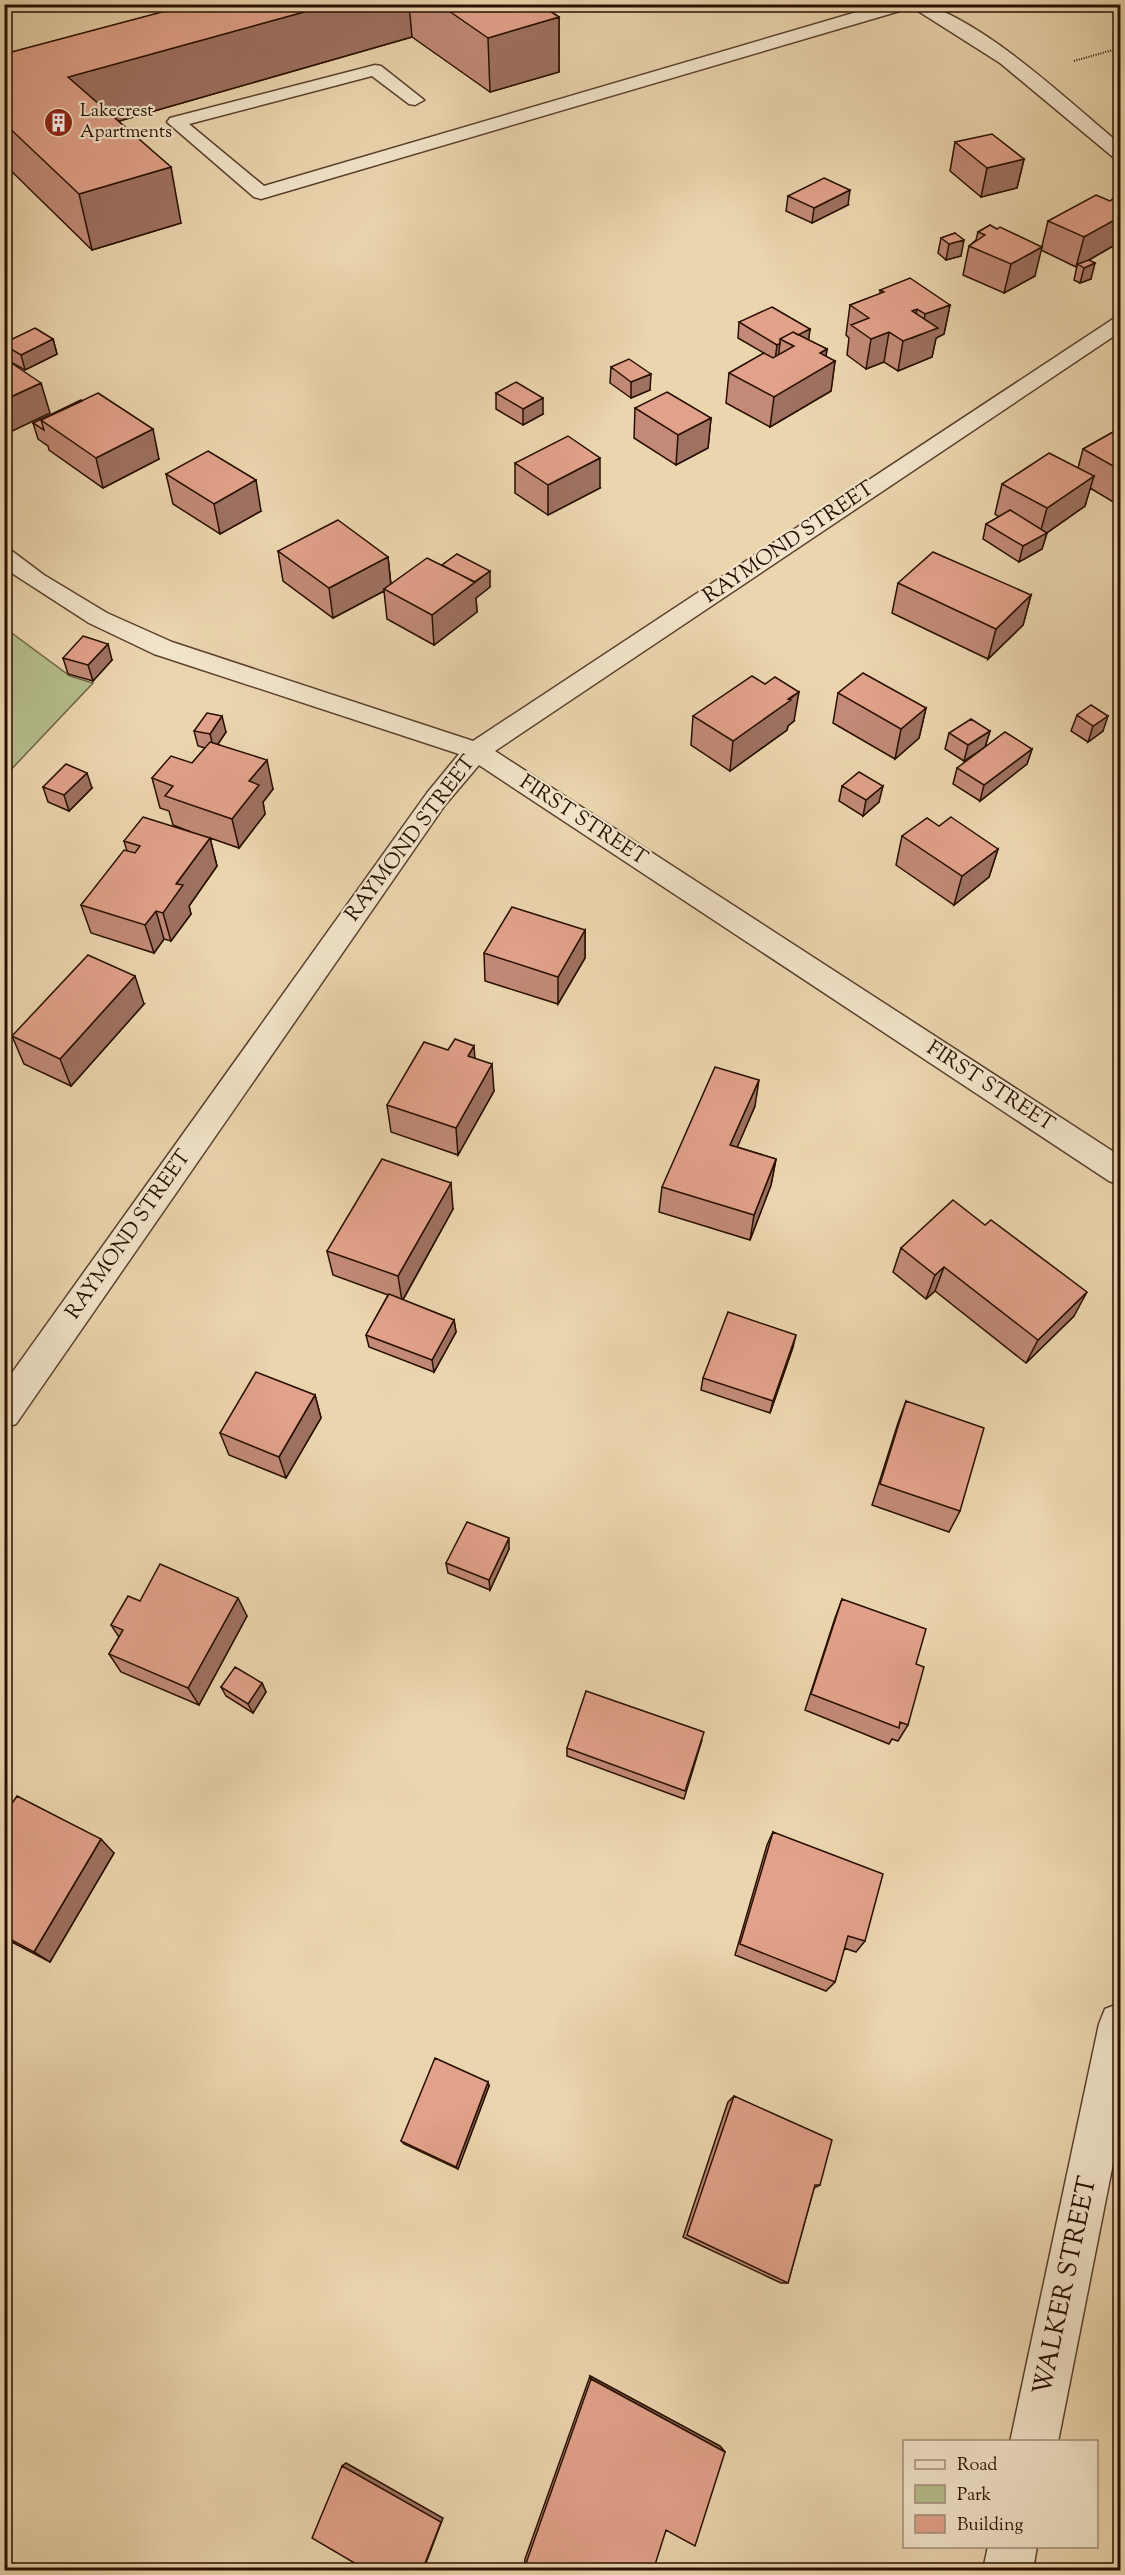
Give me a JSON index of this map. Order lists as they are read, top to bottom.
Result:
{
  "streets": {
    "street": ["RAYMOND STREET", "FIRST STREET", "WALKER STREET"]
  },
  "crossings": [
    ["RAYMOND STREET", "FIRST STREET"]
  ],
  "places": {
    "building": ["Lakecrest Apartments"]
  },
  "legend": ["Road", "Park", "Building"]
}
